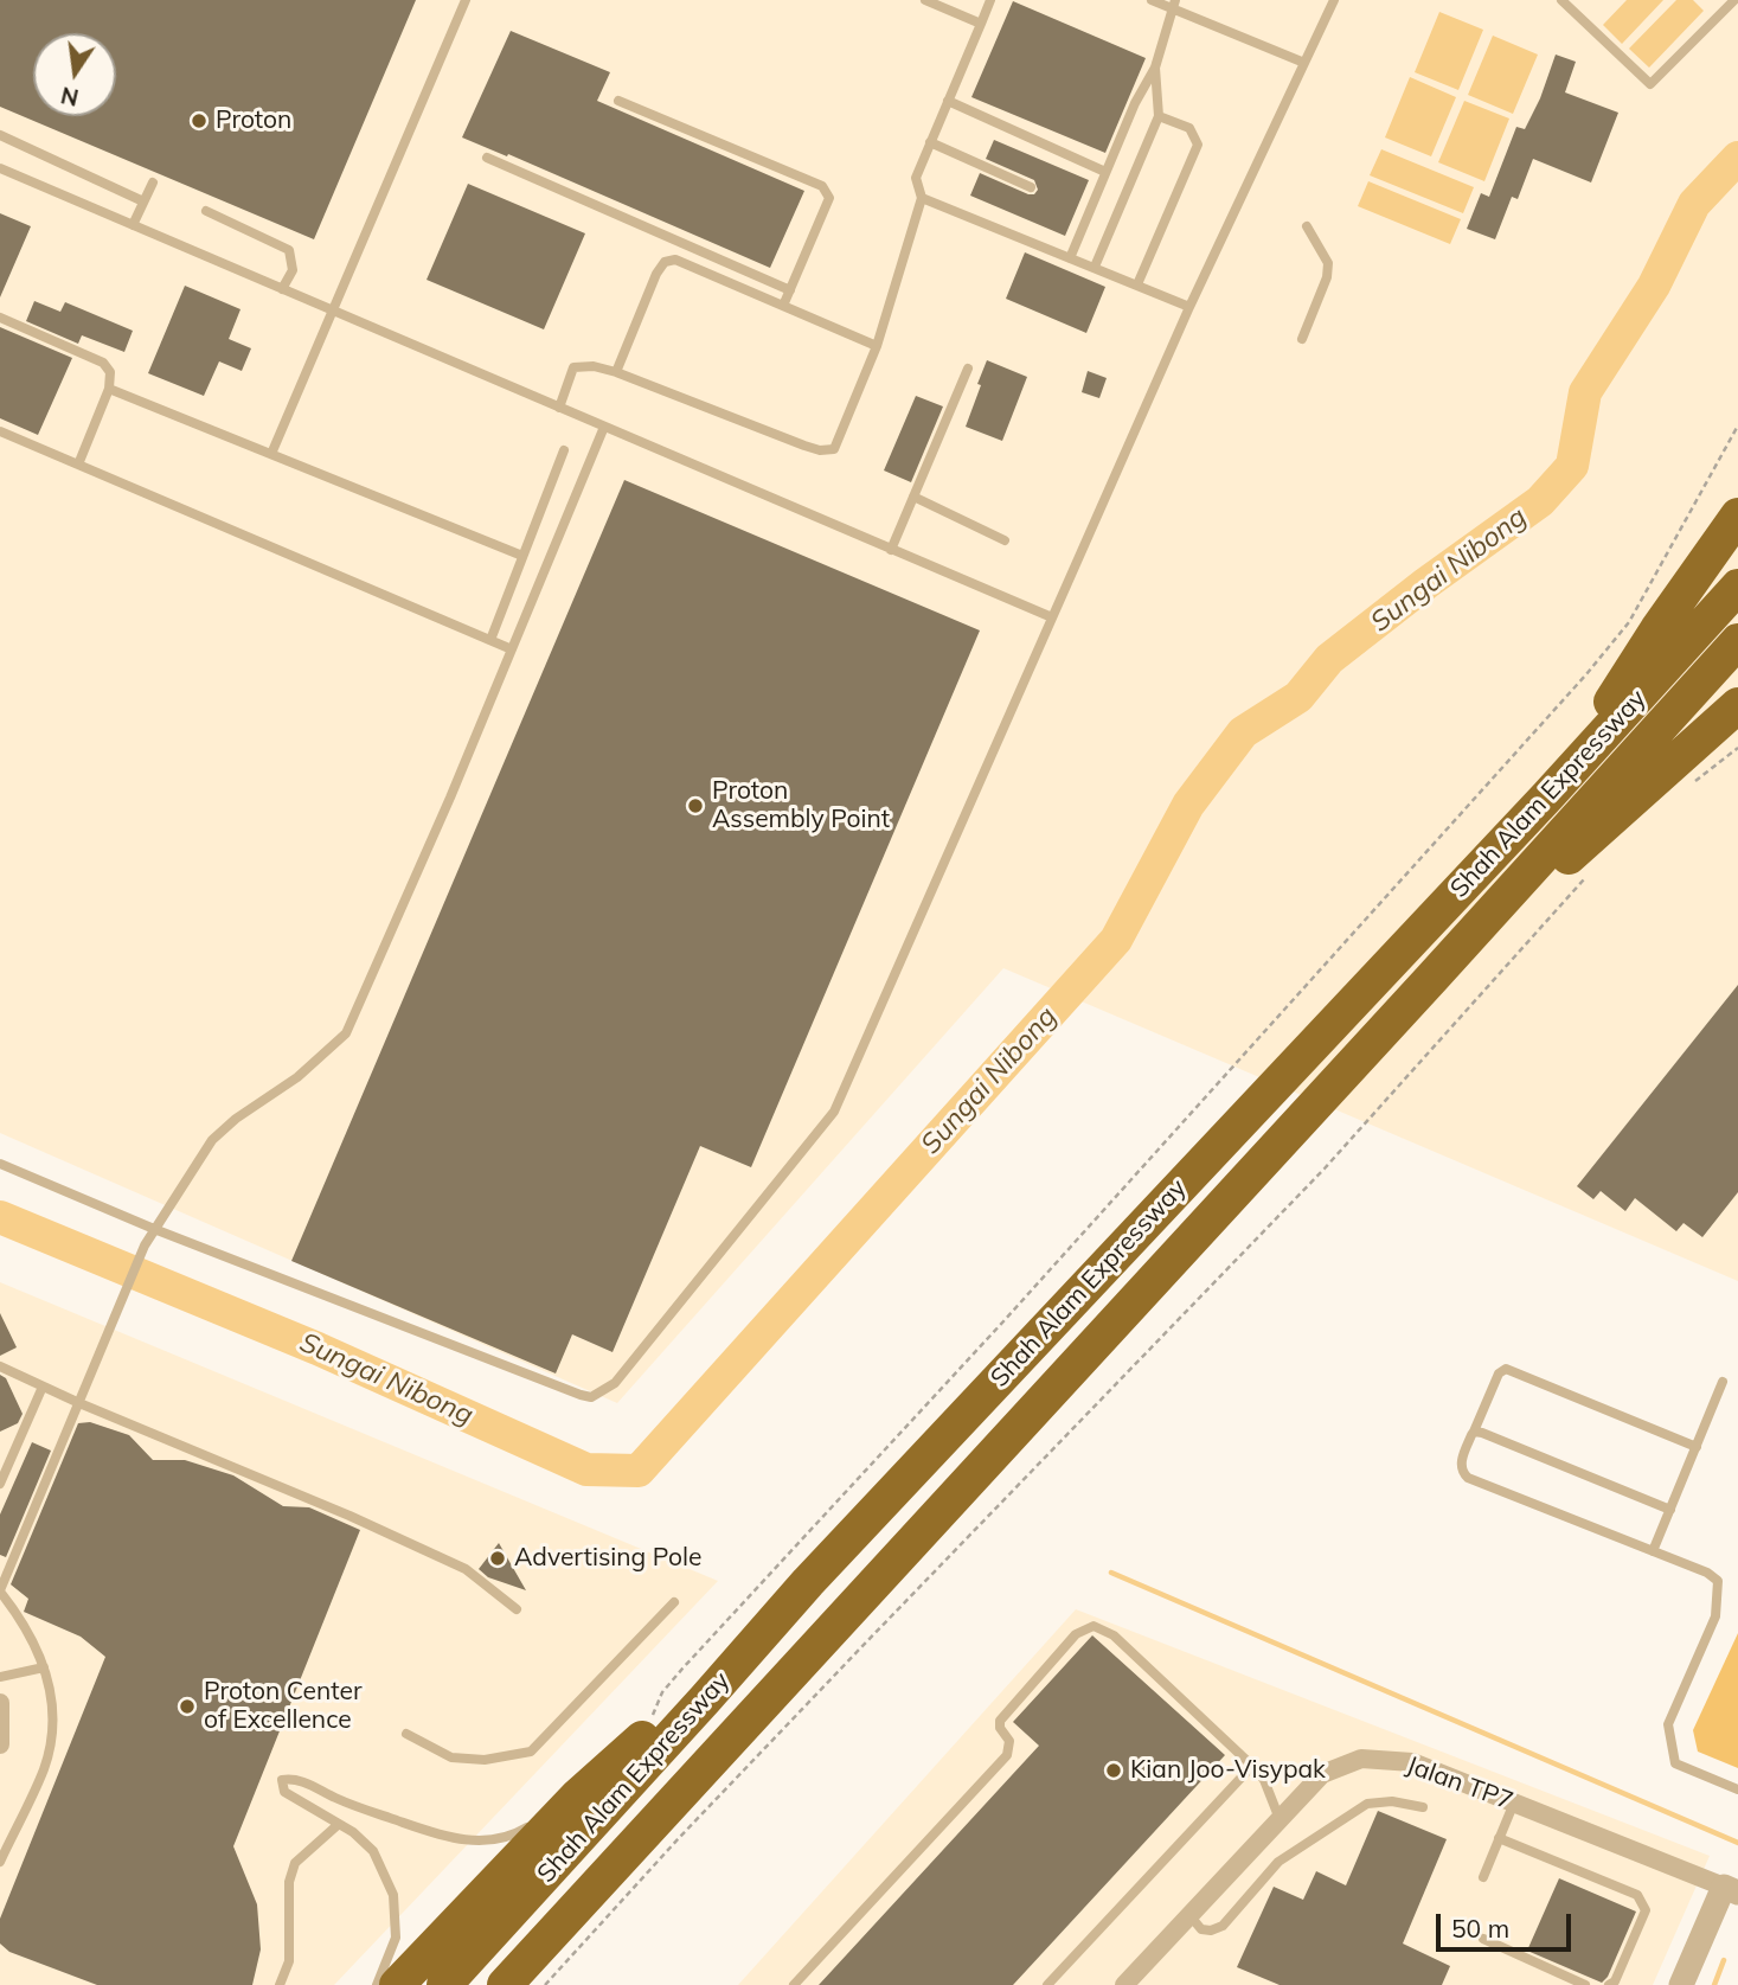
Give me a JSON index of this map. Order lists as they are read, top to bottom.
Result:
{
  "streets": {
    "highway": ["Shah Alam Expressway"],
    "street": ["Jalan TP7"]
  },
  "water": ["Sungai Nibong"],
  "places": [
    "Proton",
    "Proton Assembly Point",
    "Advertising Pole",
    "Proton Center of Excellence",
    "Kian Joo-Visypak"
  ],
  "scale_bar": "50 m",
  "north": "bottom"
}
